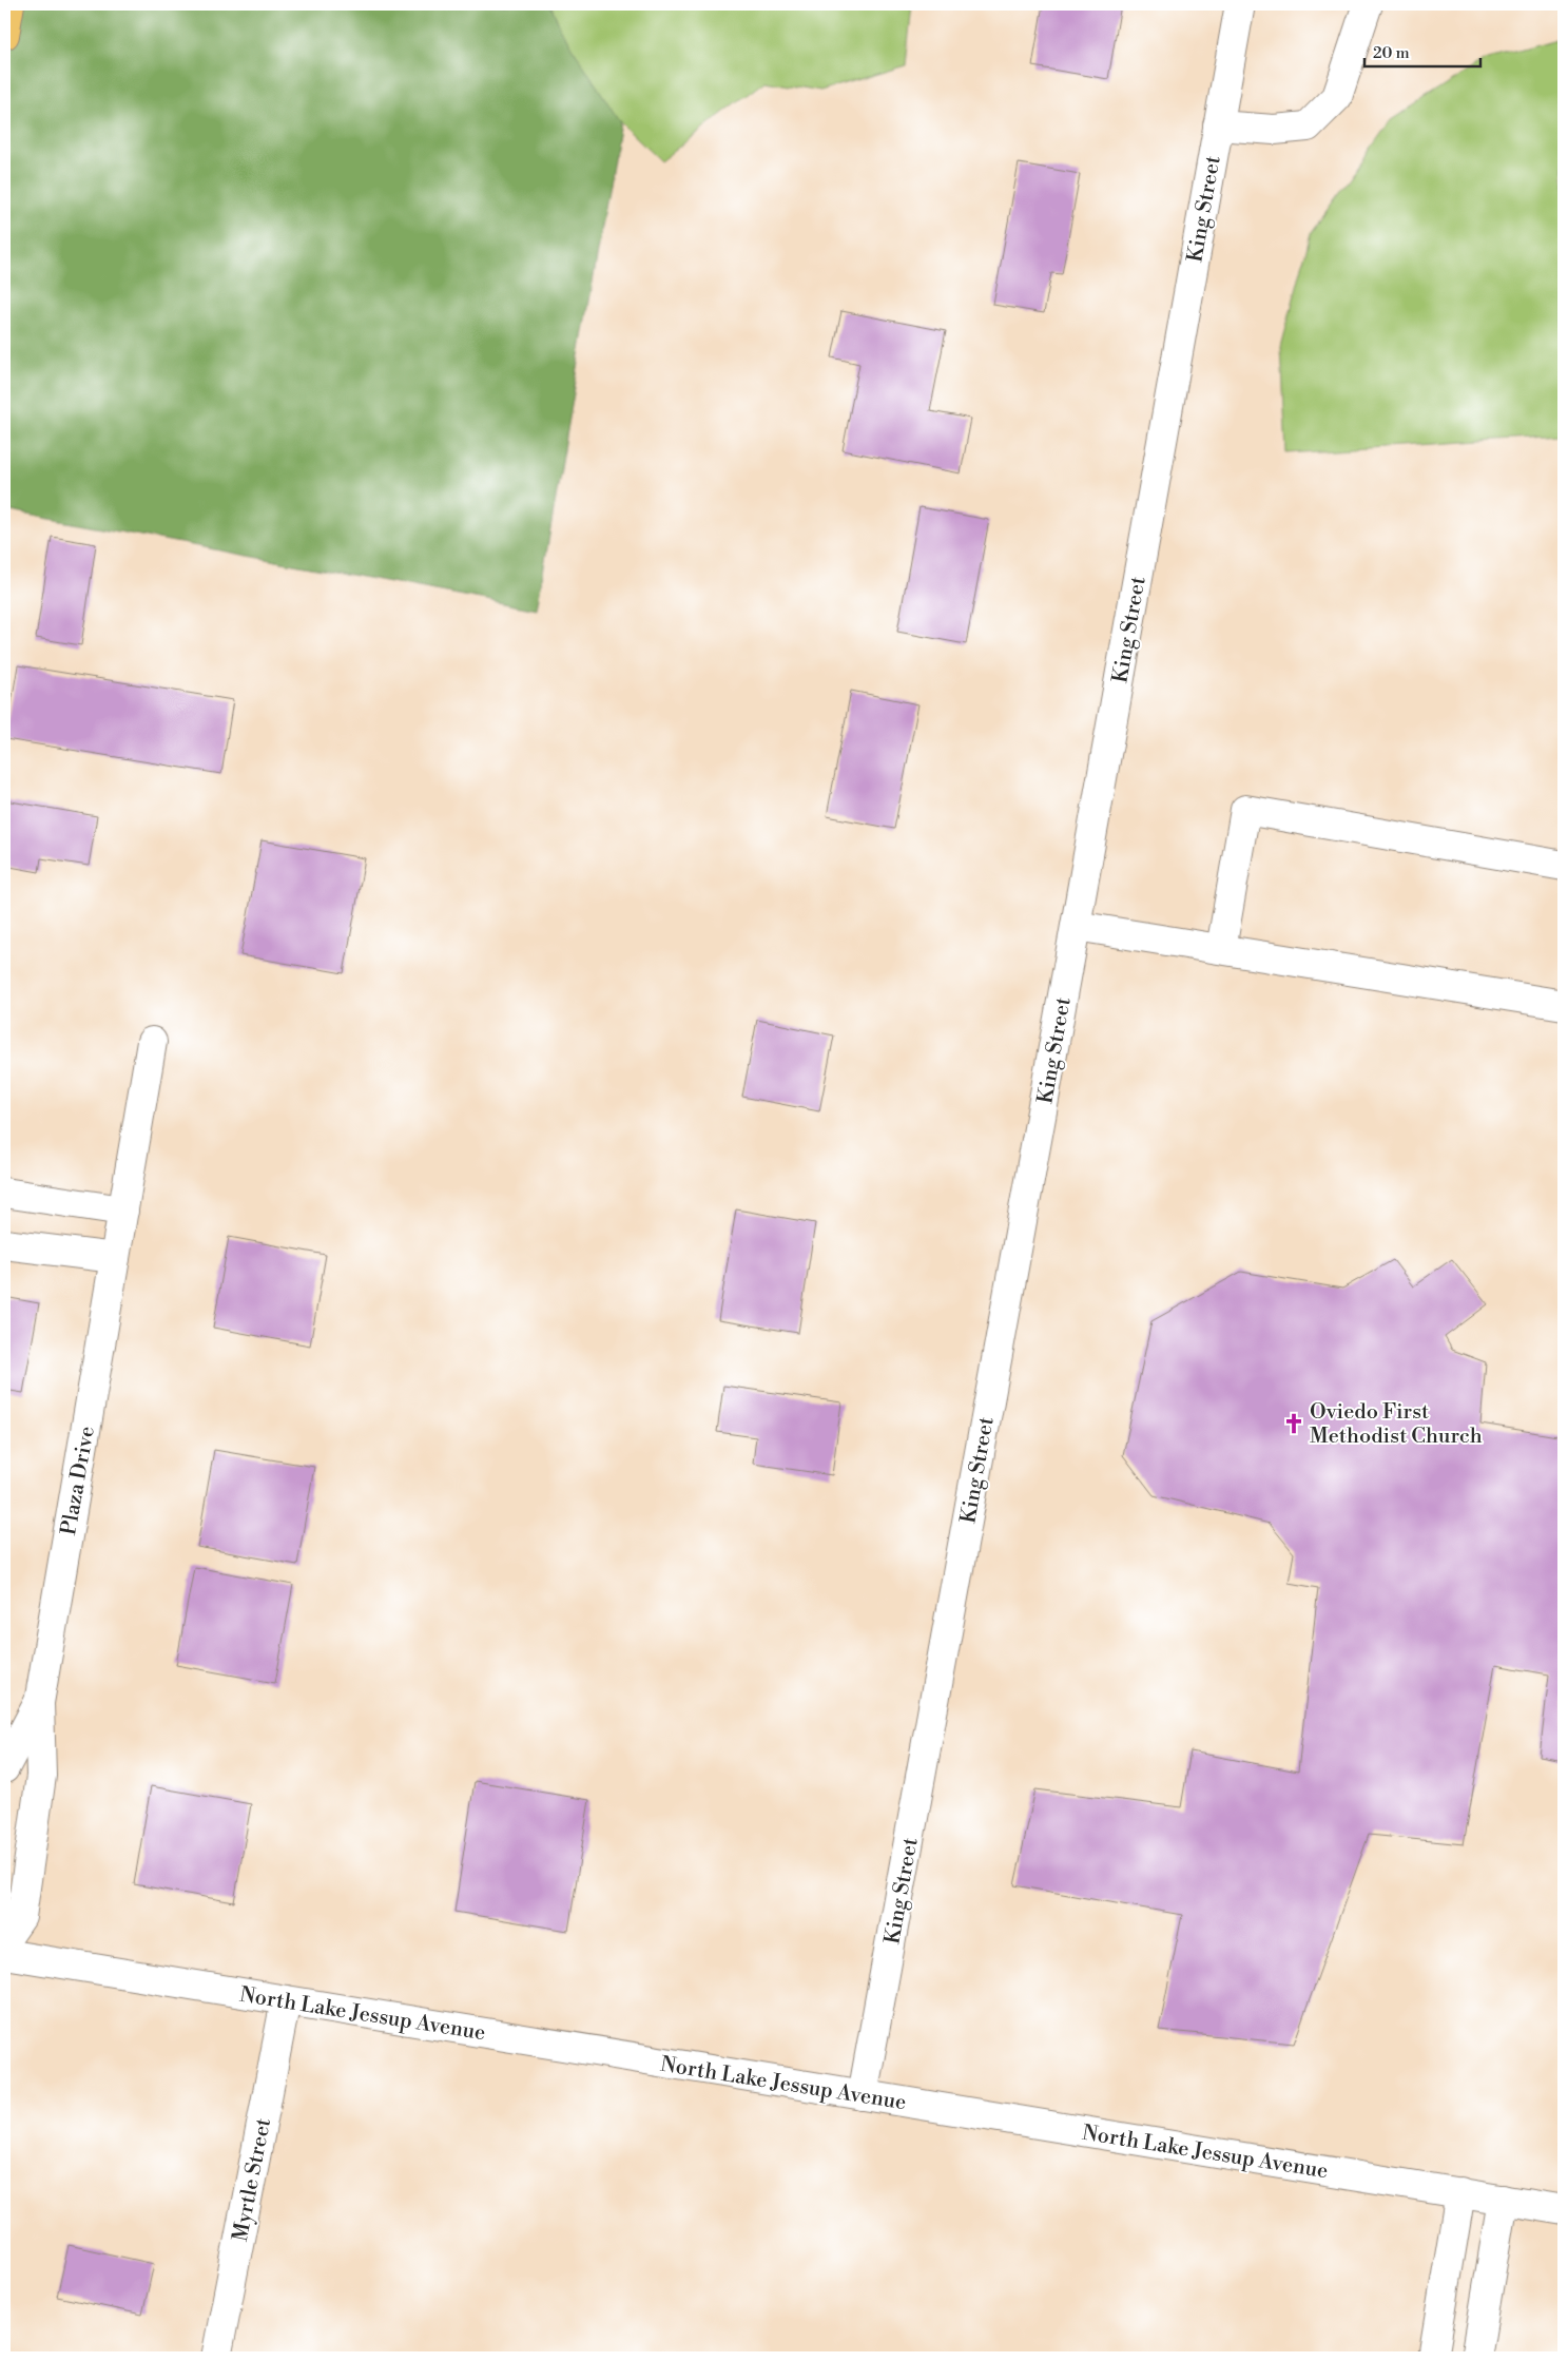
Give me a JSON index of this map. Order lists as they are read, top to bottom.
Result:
{
  "streets": {
    "street": [
      "King Street",
      "Plaza Drive",
      "North Lake Jessup Avenue",
      "Myrtle Street"
    ]
  },
  "crossings": [
    ["King Street", "North Lake Jessup Avenue"],
    ["North Lake Jessup Avenue", "Myrtle Street"]
  ],
  "places": {
    "church": ["Oviedo First Methodist Church"]
  },
  "scale_bar": "20 m"
}
